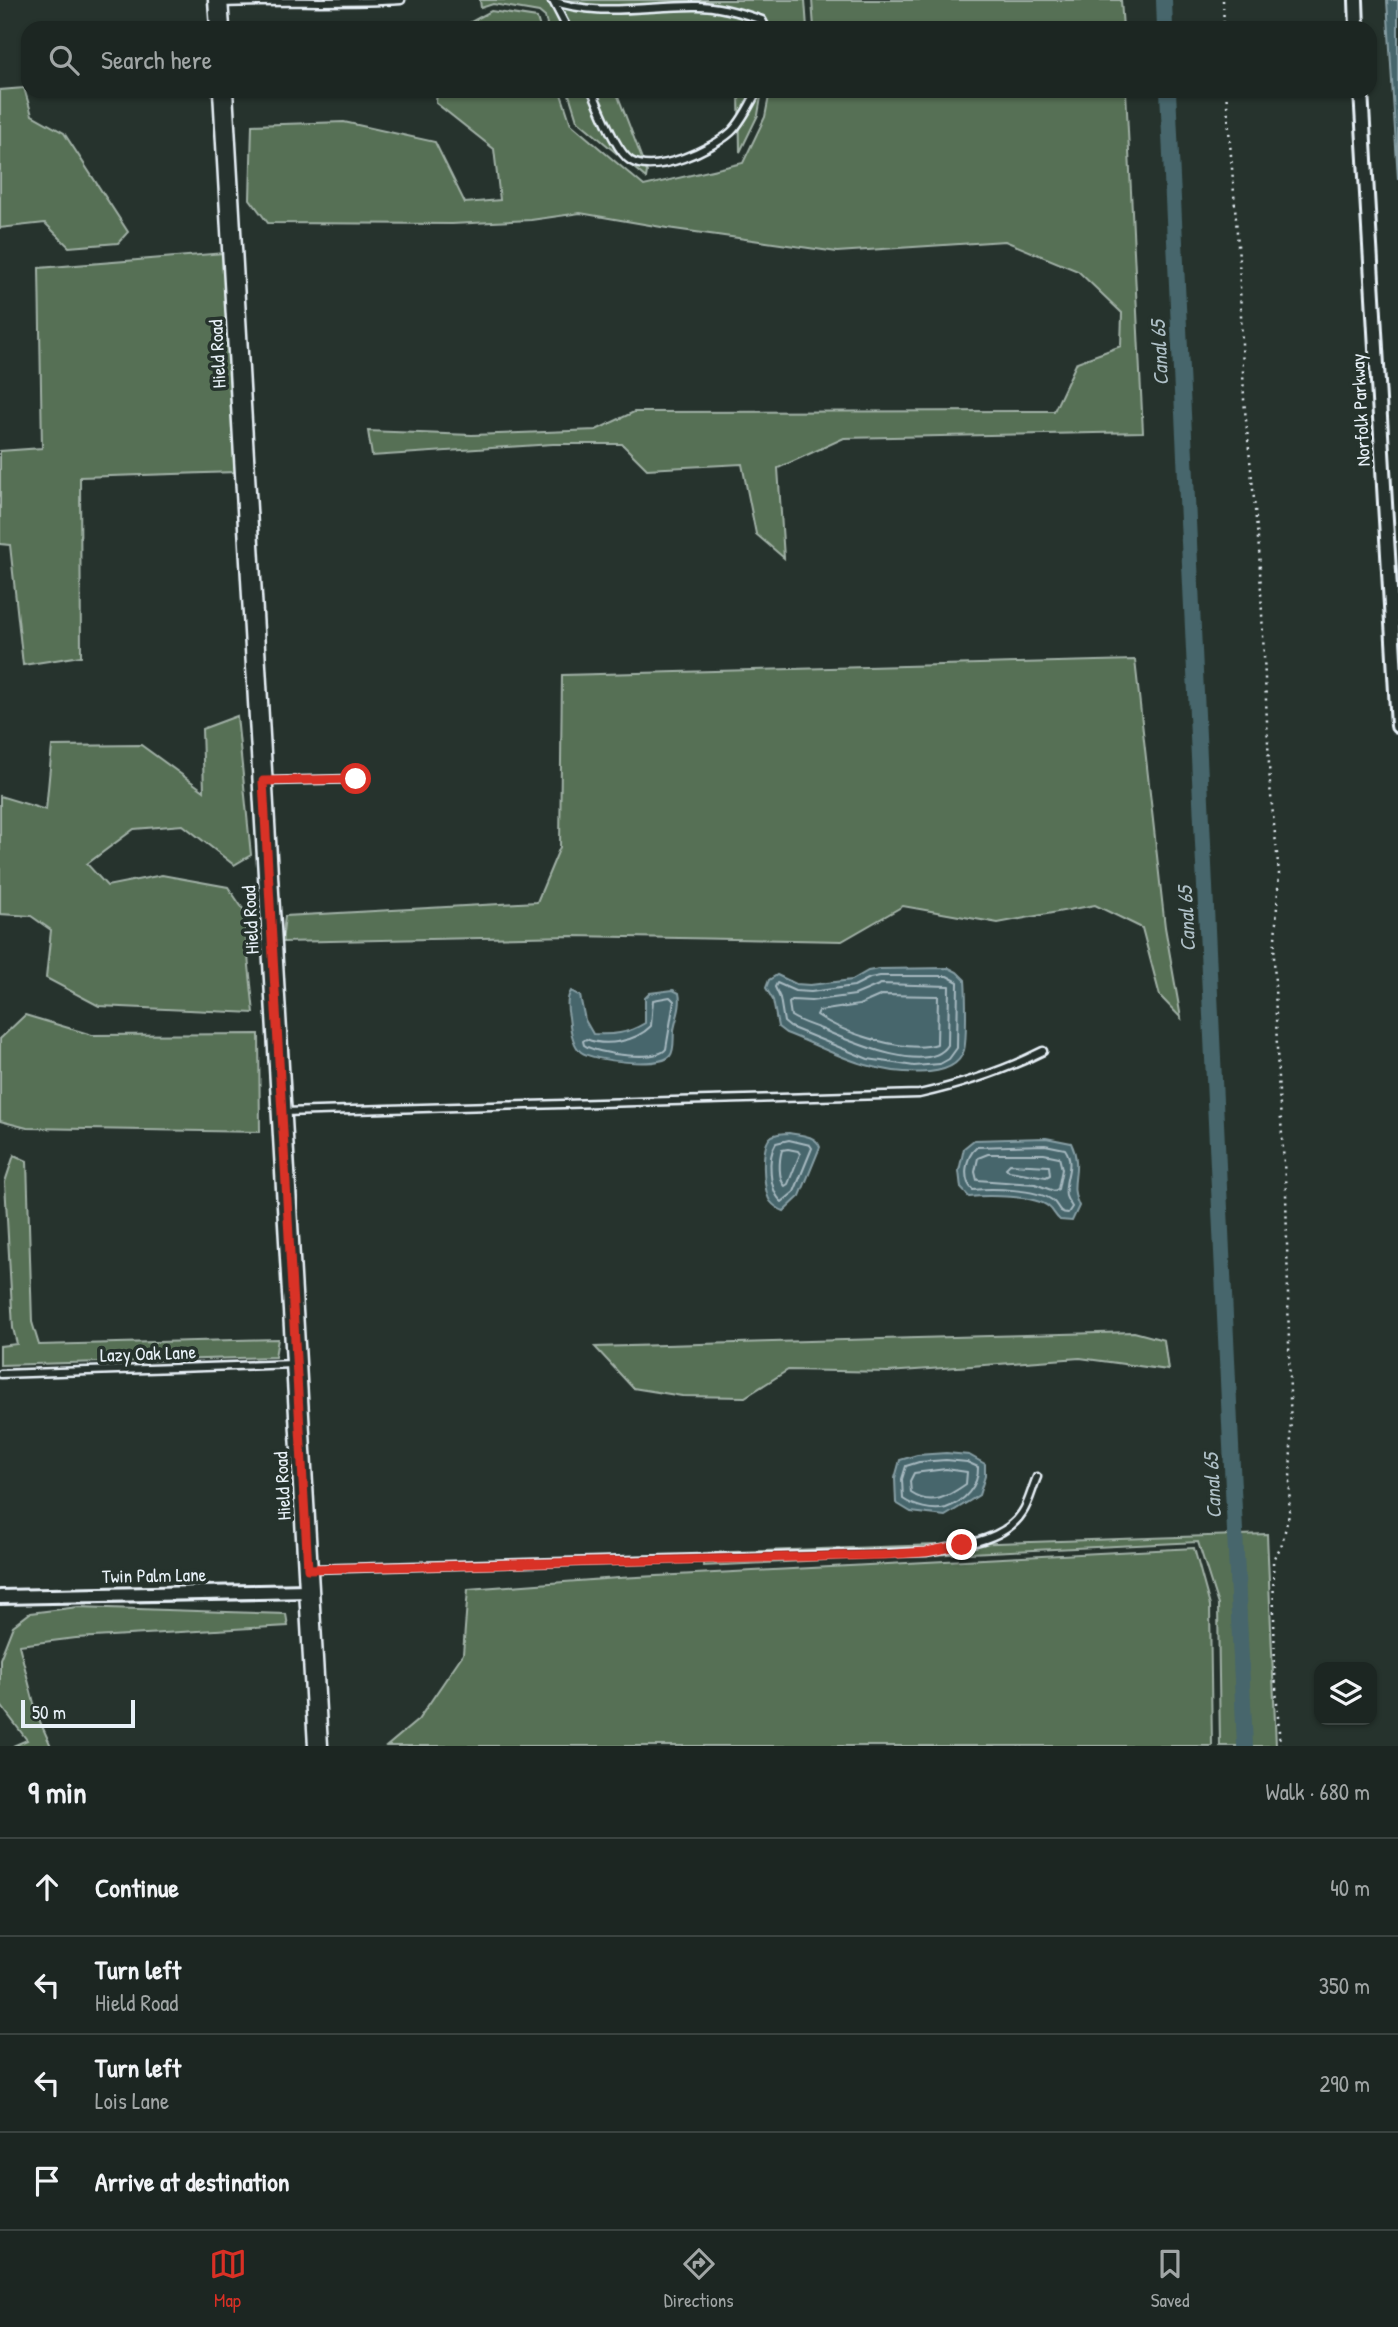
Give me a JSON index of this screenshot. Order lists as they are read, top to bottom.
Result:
{
  "streets": {
    "street": ["Hield Road", "Norfolk Parkway", "Twin Palm Lane"],
    "lane": ["Lazy Oak Lane"]
  },
  "crossings": [
    ["Hield Road", "Lazy Oak Lane"],
    ["Hield Road", "Twin Palm Lane"]
  ],
  "water": ["Canal 65"],
  "scale_bar": "50 m",
  "page": {
    "search": "Search here",
    "scale": "50 m",
    "heading": ["9 min", "Walk · 680 m"],
    "list": [
      ["Continue", "40 m"],
      ["Turn left", "Hield Road", "350 m"],
      ["Turn left", "Lois Lane", "290 m"],
      "Arrive at destination"
    ],
    "nav": ["Map", "Directions", "Saved"]
  }
}
